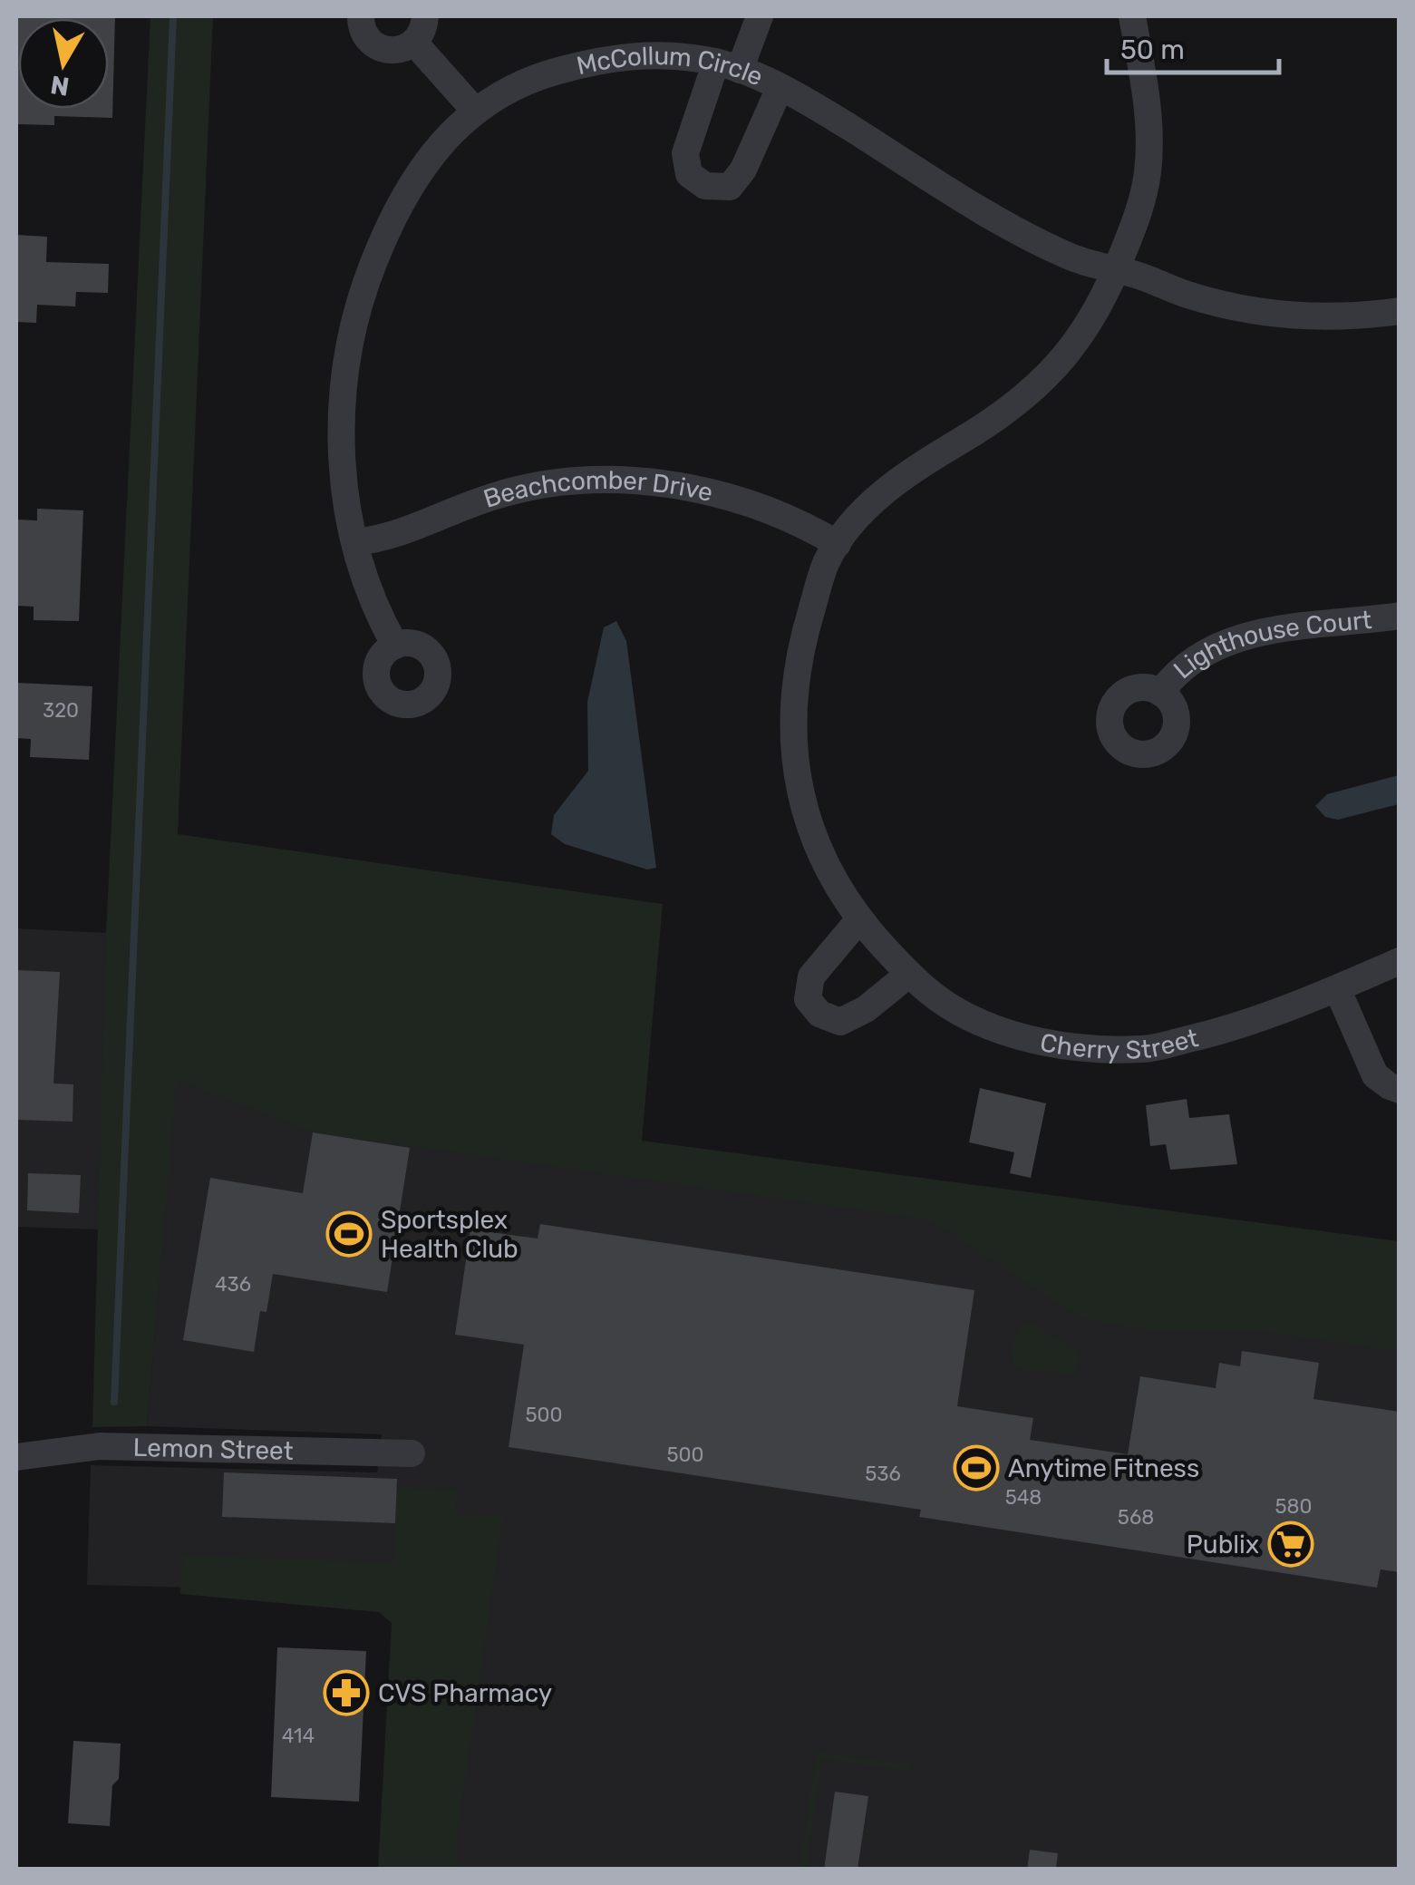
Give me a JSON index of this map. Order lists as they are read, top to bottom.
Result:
{
  "streets": {
    "street": [
      "McCollum Circle",
      "Beachcomber Drive",
      "Lighthouse Court",
      "Cherry Street",
      "Lemon Street"
    ]
  },
  "crossings": [
    ["McCollum Circle", "Beachcomber Drive"],
    ["McCollum Circle", "Cherry Street"],
    ["Beachcomber Drive", "Cherry Street"]
  ],
  "places": {
    "sports": ["Sportsplex Health Club", "Anytime Fitness"],
    "supermarket": ["Publix"],
    "pharmacy": ["CVS Pharmacy"]
  },
  "house_numbers": [
    "320",
    "436",
    "500",
    "500",
    "536",
    "548",
    "580",
    "568",
    "414"
  ],
  "scale_bar": "50 m",
  "north": "bottom"
}
